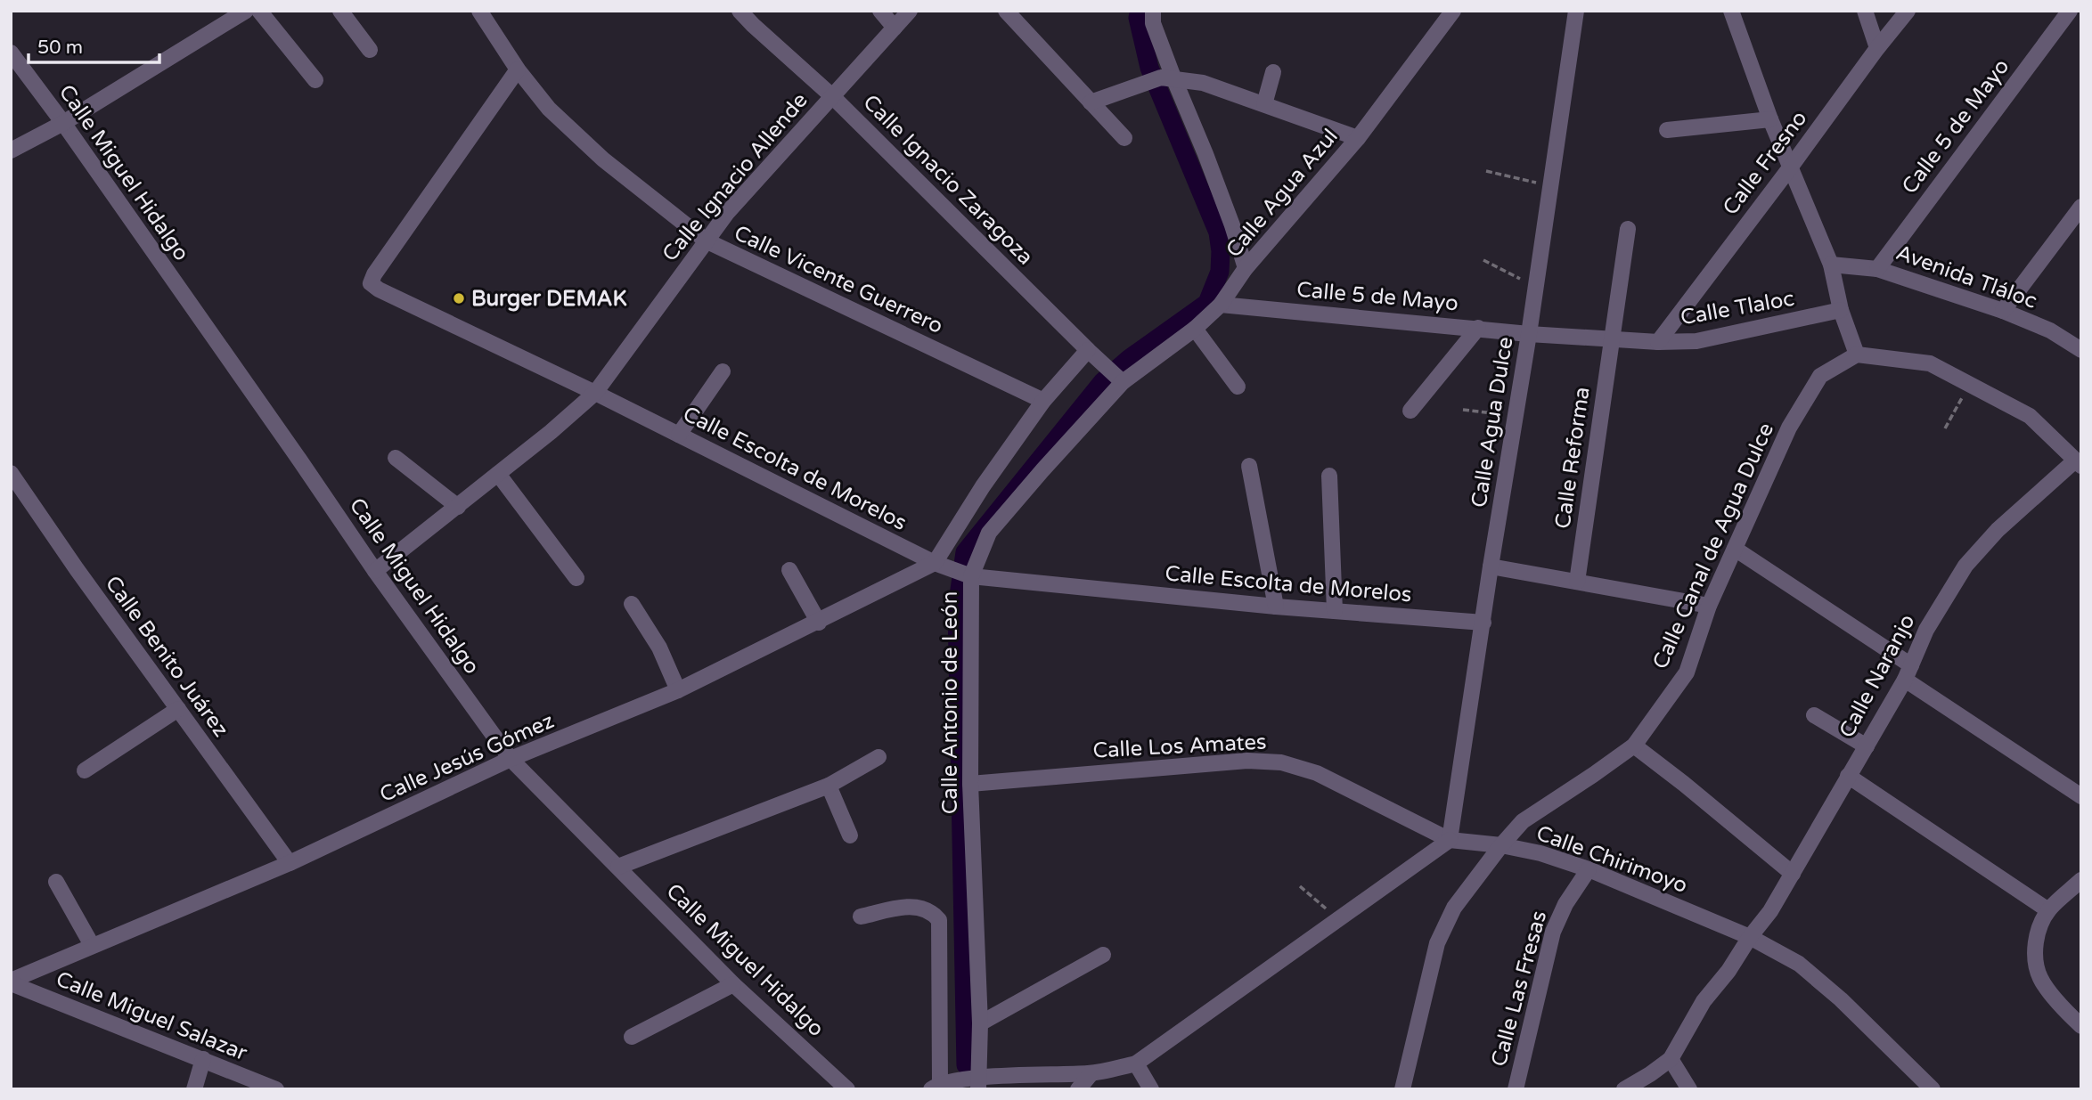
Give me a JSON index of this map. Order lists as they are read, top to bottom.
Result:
{
  "streets": {
    "street": [
      "Calle 5 de Mayo",
      "Calle Fresno",
      "Calle Miguel Hidalgo",
      "Calle Ignacio Allende",
      "Calle Ignacio Zaragoza",
      "Calle Agua Azul",
      "Avenida Tláloc",
      "Calle Vicente Guerrero",
      "Calle Tlaloc",
      "Calle Agua Dulce",
      "Calle Reforma",
      "Calle Escolta de Morelos",
      "Calle Canal de Agua Dulce",
      "Calle Benito Juárez",
      "Calle Naranjo",
      "Calle Antonio de León",
      "Calle Los Amates",
      "Calle Jesús Gómez",
      "Calle Chirimoyo",
      "Calle Las Fresas",
      "Calle Miguel Salazar"
    ]
  },
  "crossings": [
    ["Calle 5 de Mayo", "Calle Agua Azul"],
    ["Calle 5 de Mayo", "Avenida Tláloc"],
    ["Calle 5 de Mayo", "Calle Tlaloc"],
    ["Calle 5 de Mayo", "Calle Agua Dulce"],
    ["Calle Fresno", "Calle Tlaloc"],
    ["Calle Miguel Hidalgo", "Calle Ignacio Allende"],
    ["Calle Miguel Hidalgo", "Calle Jesús Gómez"],
    ["Calle Ignacio Allende", "Calle Ignacio Zaragoza"],
    ["Calle Ignacio Allende", "Calle Vicente Guerrero"],
    ["Calle Ignacio Allende", "Calle Escolta de Morelos"],
    ["Calle Ignacio Zaragoza", "Calle Agua Azul"],
    ["Calle Ignacio Zaragoza", "Calle Antonio de León"],
    ["Calle Agua Azul", "Calle Antonio de León"],
    ["Calle Vicente Guerrero", "Calle Escolta de Morelos"],
    ["Calle Tlaloc", "Calle Agua Dulce"],
    ["Calle Tlaloc", "Calle Reforma"],
    ["Calle Agua Dulce", "Calle Escolta de Morelos"],
    ["Calle Agua Dulce", "Calle Los Amates"],
    ["Calle Agua Dulce", "Calle Chirimoyo"],
    ["Calle Escolta de Morelos", "Calle Antonio de León"],
    ["Calle Escolta de Morelos", "Calle Jesús Gómez"],
    ["Calle Canal de Agua Dulce", "Calle Chirimoyo"],
    ["Calle Benito Juárez", "Calle Jesús Gómez"],
    ["Calle Naranjo", "Calle Chirimoyo"],
    ["Calle Antonio de León", "Calle Los Amates"],
    ["Calle Los Amates", "Calle Chirimoyo"],
    ["Calle Jesús Gómez", "Calle Miguel Salazar"],
    ["Calle Chirimoyo", "Calle Las Fresas"]
  ],
  "places": ["Burger DEMAK"],
  "scale_bar": "50 m"
}
